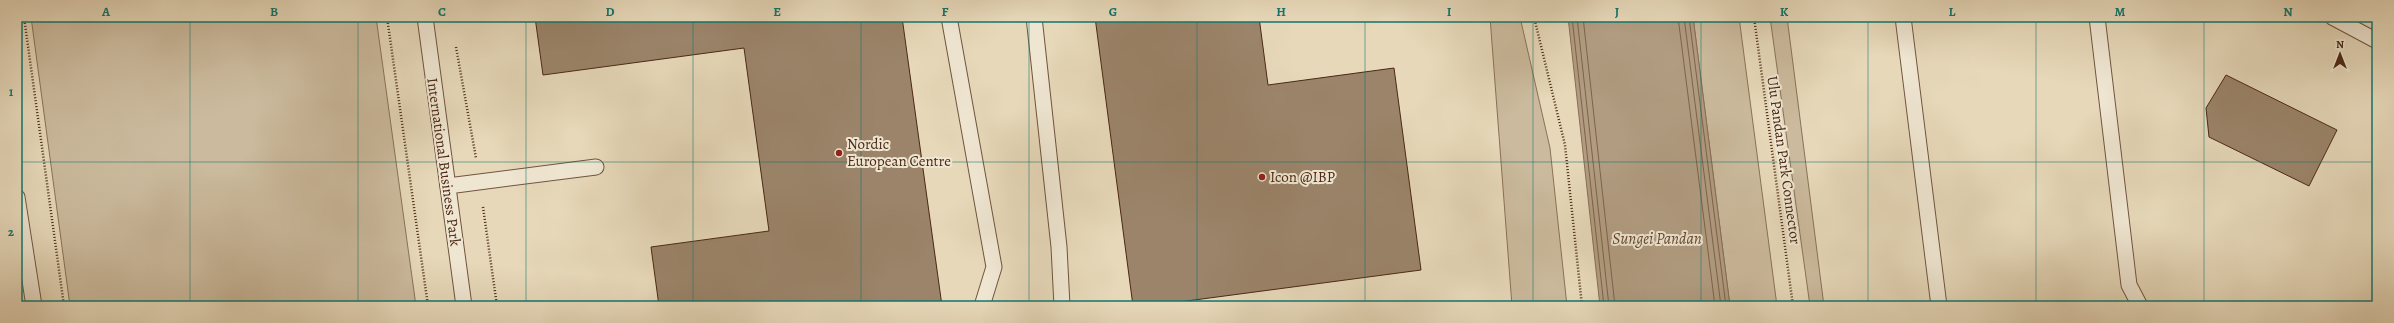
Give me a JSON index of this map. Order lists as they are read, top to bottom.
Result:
{
  "streets": {
    "lane": ["International Business Park"],
    "path": ["Ulu Pandan Park Connector"]
  },
  "water": ["Sungei Pandan"],
  "places": ["Nordic European Centre", "Icon @IBP"],
  "north": "top",
  "grid": {
    "columns": [
      "A",
      "B",
      "C",
      "D",
      "E",
      "F",
      "G",
      "H",
      "I",
      "J",
      "K",
      "L",
      "M",
      "N"
    ],
    "rows": ["1", "2"]
  }
}
